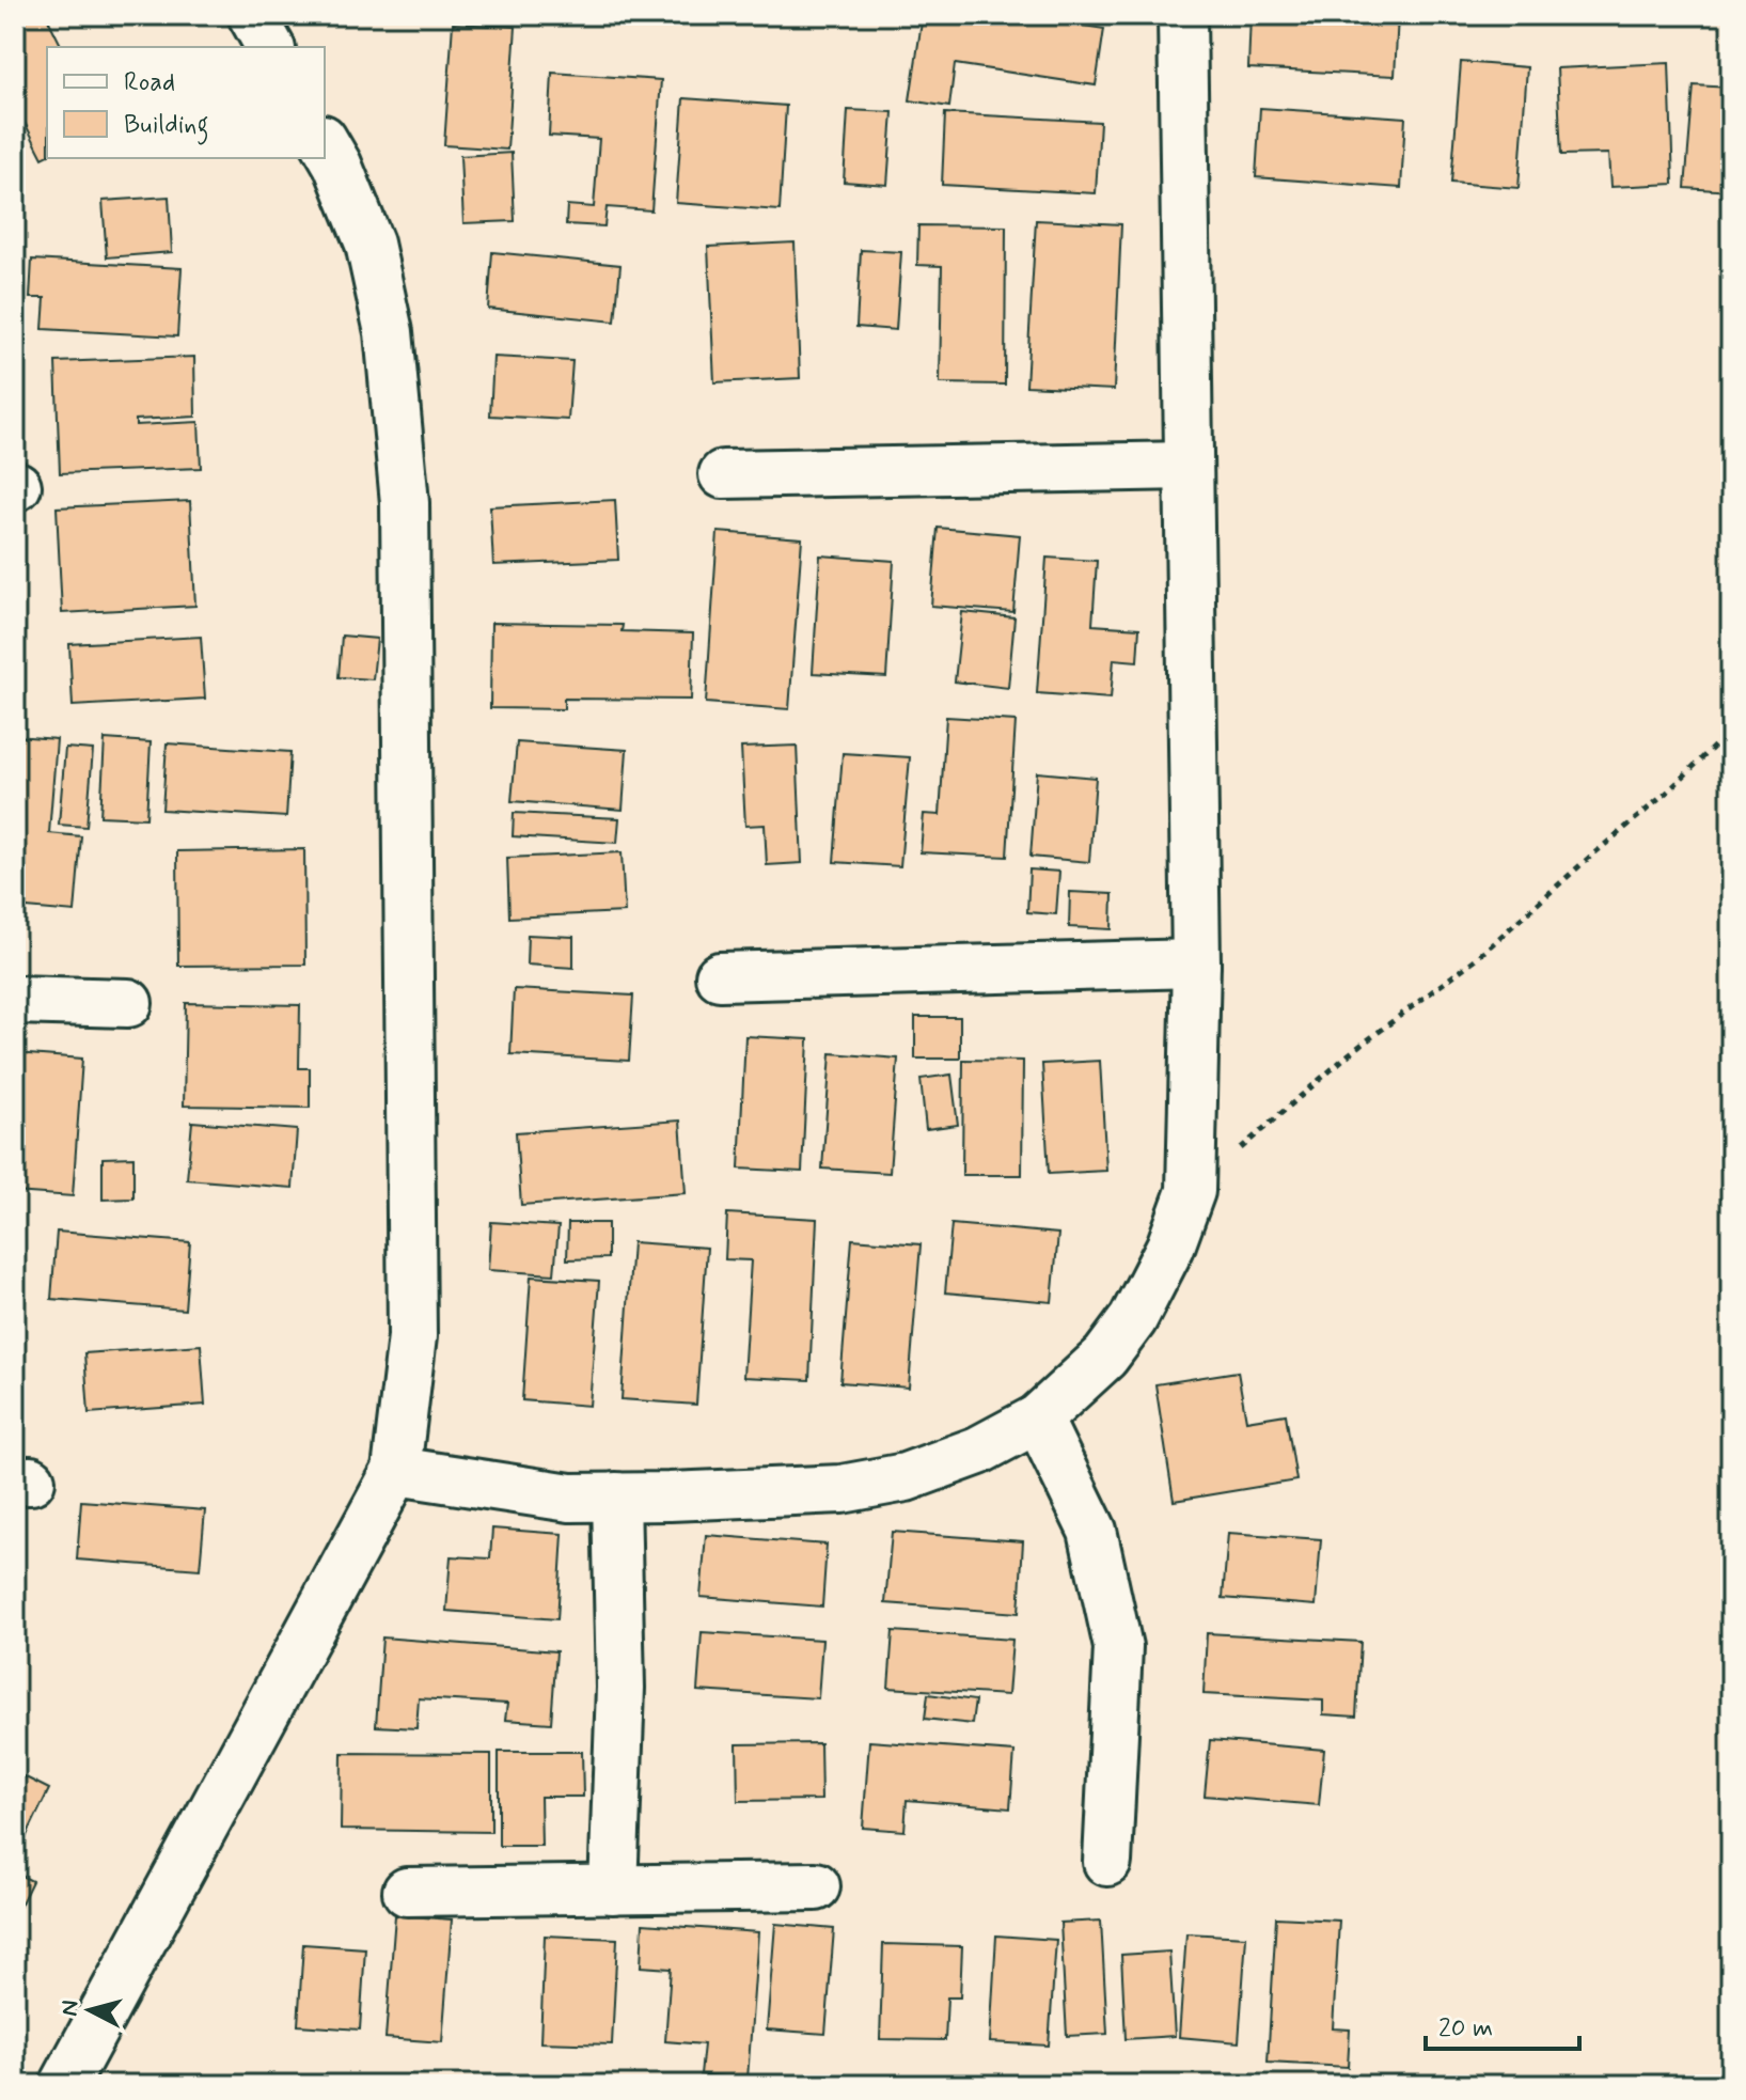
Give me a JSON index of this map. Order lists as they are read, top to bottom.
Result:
{
  "legend": ["Road", "Building"],
  "scale_bar": "20 m",
  "north": "left"
}
